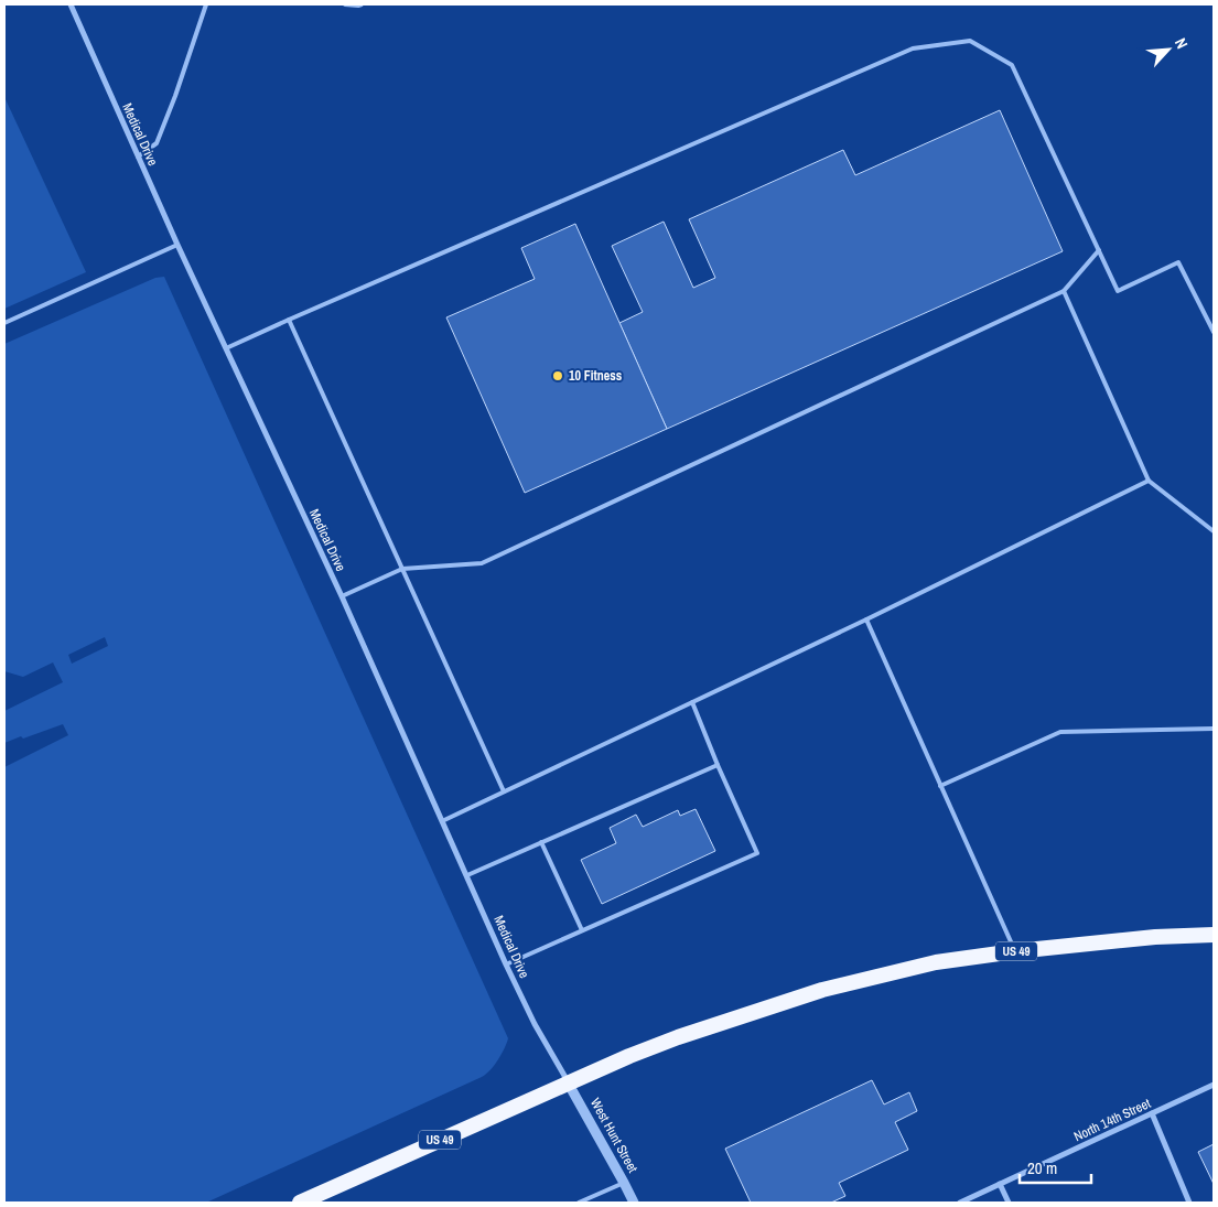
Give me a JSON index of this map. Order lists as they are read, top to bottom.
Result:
{
  "streets": {
    "highway": ["US 49"],
    "street": ["Medical Drive", "North 14th Street", "West Hunt Street"]
  },
  "crossings": [
    ["Medical Drive", "US 49"],
    ["Medical Drive", "West Hunt Street"],
    ["US 49", "West Hunt Street"]
  ],
  "places": ["10 Fitness"],
  "scale_bar": "20 m",
  "north": "top right"
}
